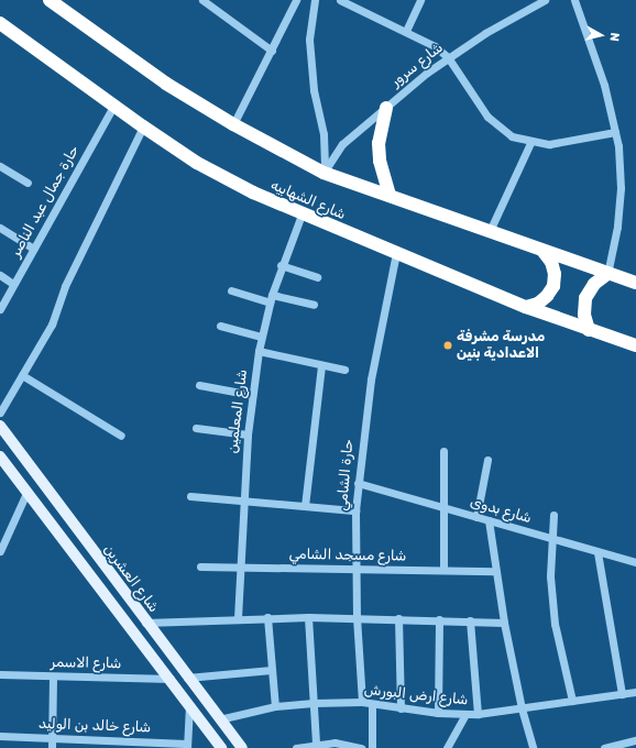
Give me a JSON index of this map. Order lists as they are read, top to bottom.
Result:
{
  "streets": {
    "highway": ["شارع الشهابيه"],
    "main road": ["شارع العشرين"],
    "street": [
      "شارع سرور",
      "حارة جمال عبد الناصر",
      "شارع المعلمين",
      "حارة الشامي",
      "شارع بدوى",
      "شارع مسجد الشامي",
      "شارع الاسمر",
      "شارع ارض البورش",
      "شارع خالد بن الوليد"
    ]
  },
  "crossings": [
    ["شارع الشهابيه", "حارة جمال عبد الناصر"],
    ["شارع الشهابيه", "شارع المعلمين"],
    ["شارع الشهابيه", "حارة الشامي"],
    ["شارع المعلمين", "شارع مسجد الشامي"],
    ["حارة الشامي", "شارع بدوى"],
    ["حارة الشامي", "شارع مسجد الشامي"],
    ["حارة الشامي", "شارع ارض البورش"],
    ["شارع العشرين", "شارع الاسمر"],
    ["شارع العشرين", "شارع ارض البورش"]
  ],
  "places": ["مدرسة مشرفة الاعدادية بنين"],
  "north": "right"
}
